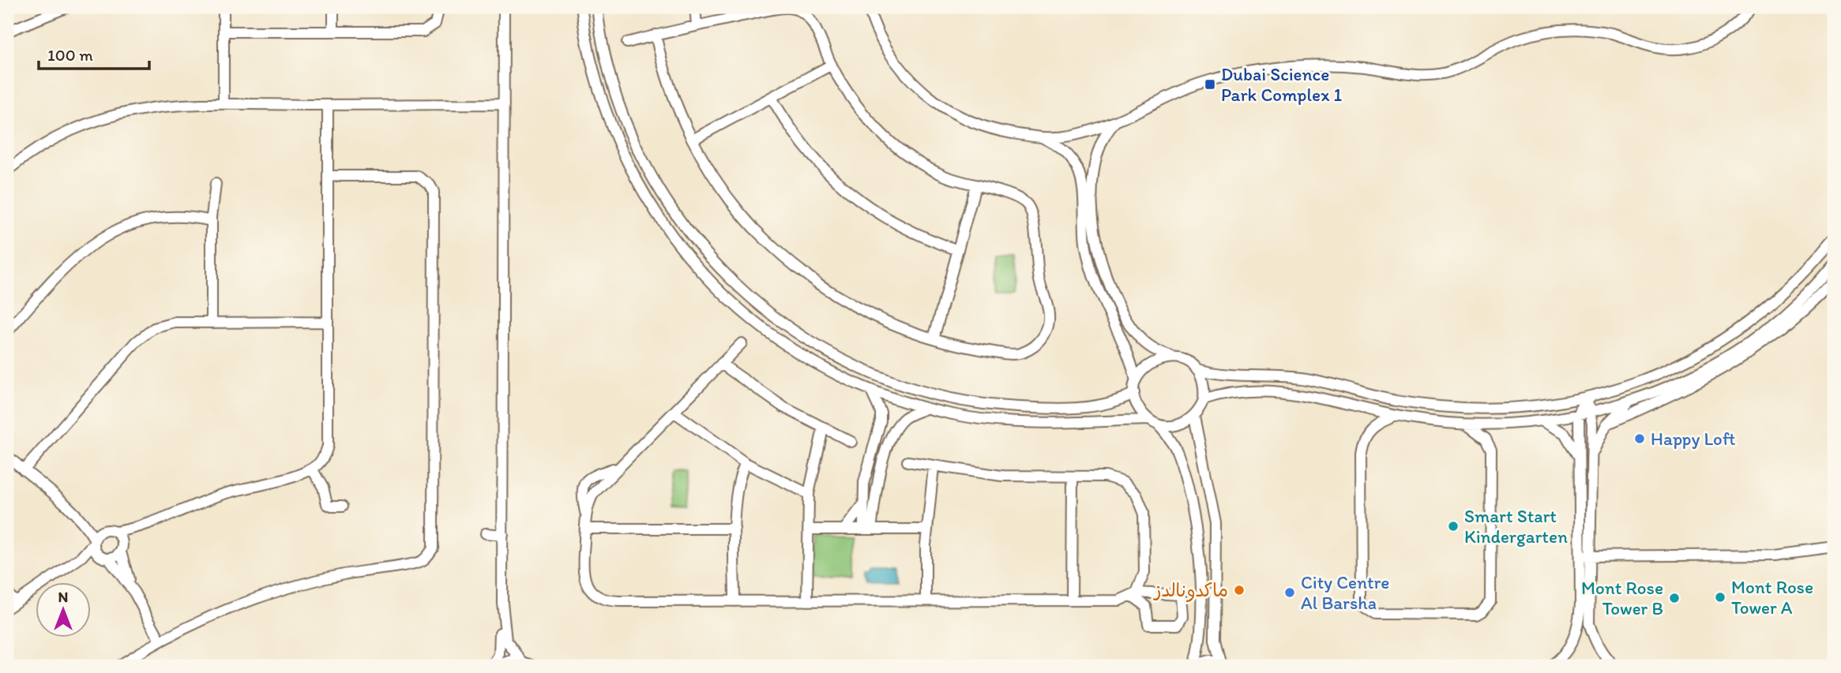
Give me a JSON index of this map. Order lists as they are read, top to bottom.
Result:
{
  "places": {
    "transit": ["Dubai Science Park Complex 1"],
    "other": [
      "Happy Loft",
      "Smart Start Kindergarten",
      "ماكدونالدز",
      "City Centre Al Barsha",
      "Mont Rose Tower A",
      "Mont Rose Tower B"
    ]
  },
  "scale_bar": "100 m",
  "north": "top"
}
